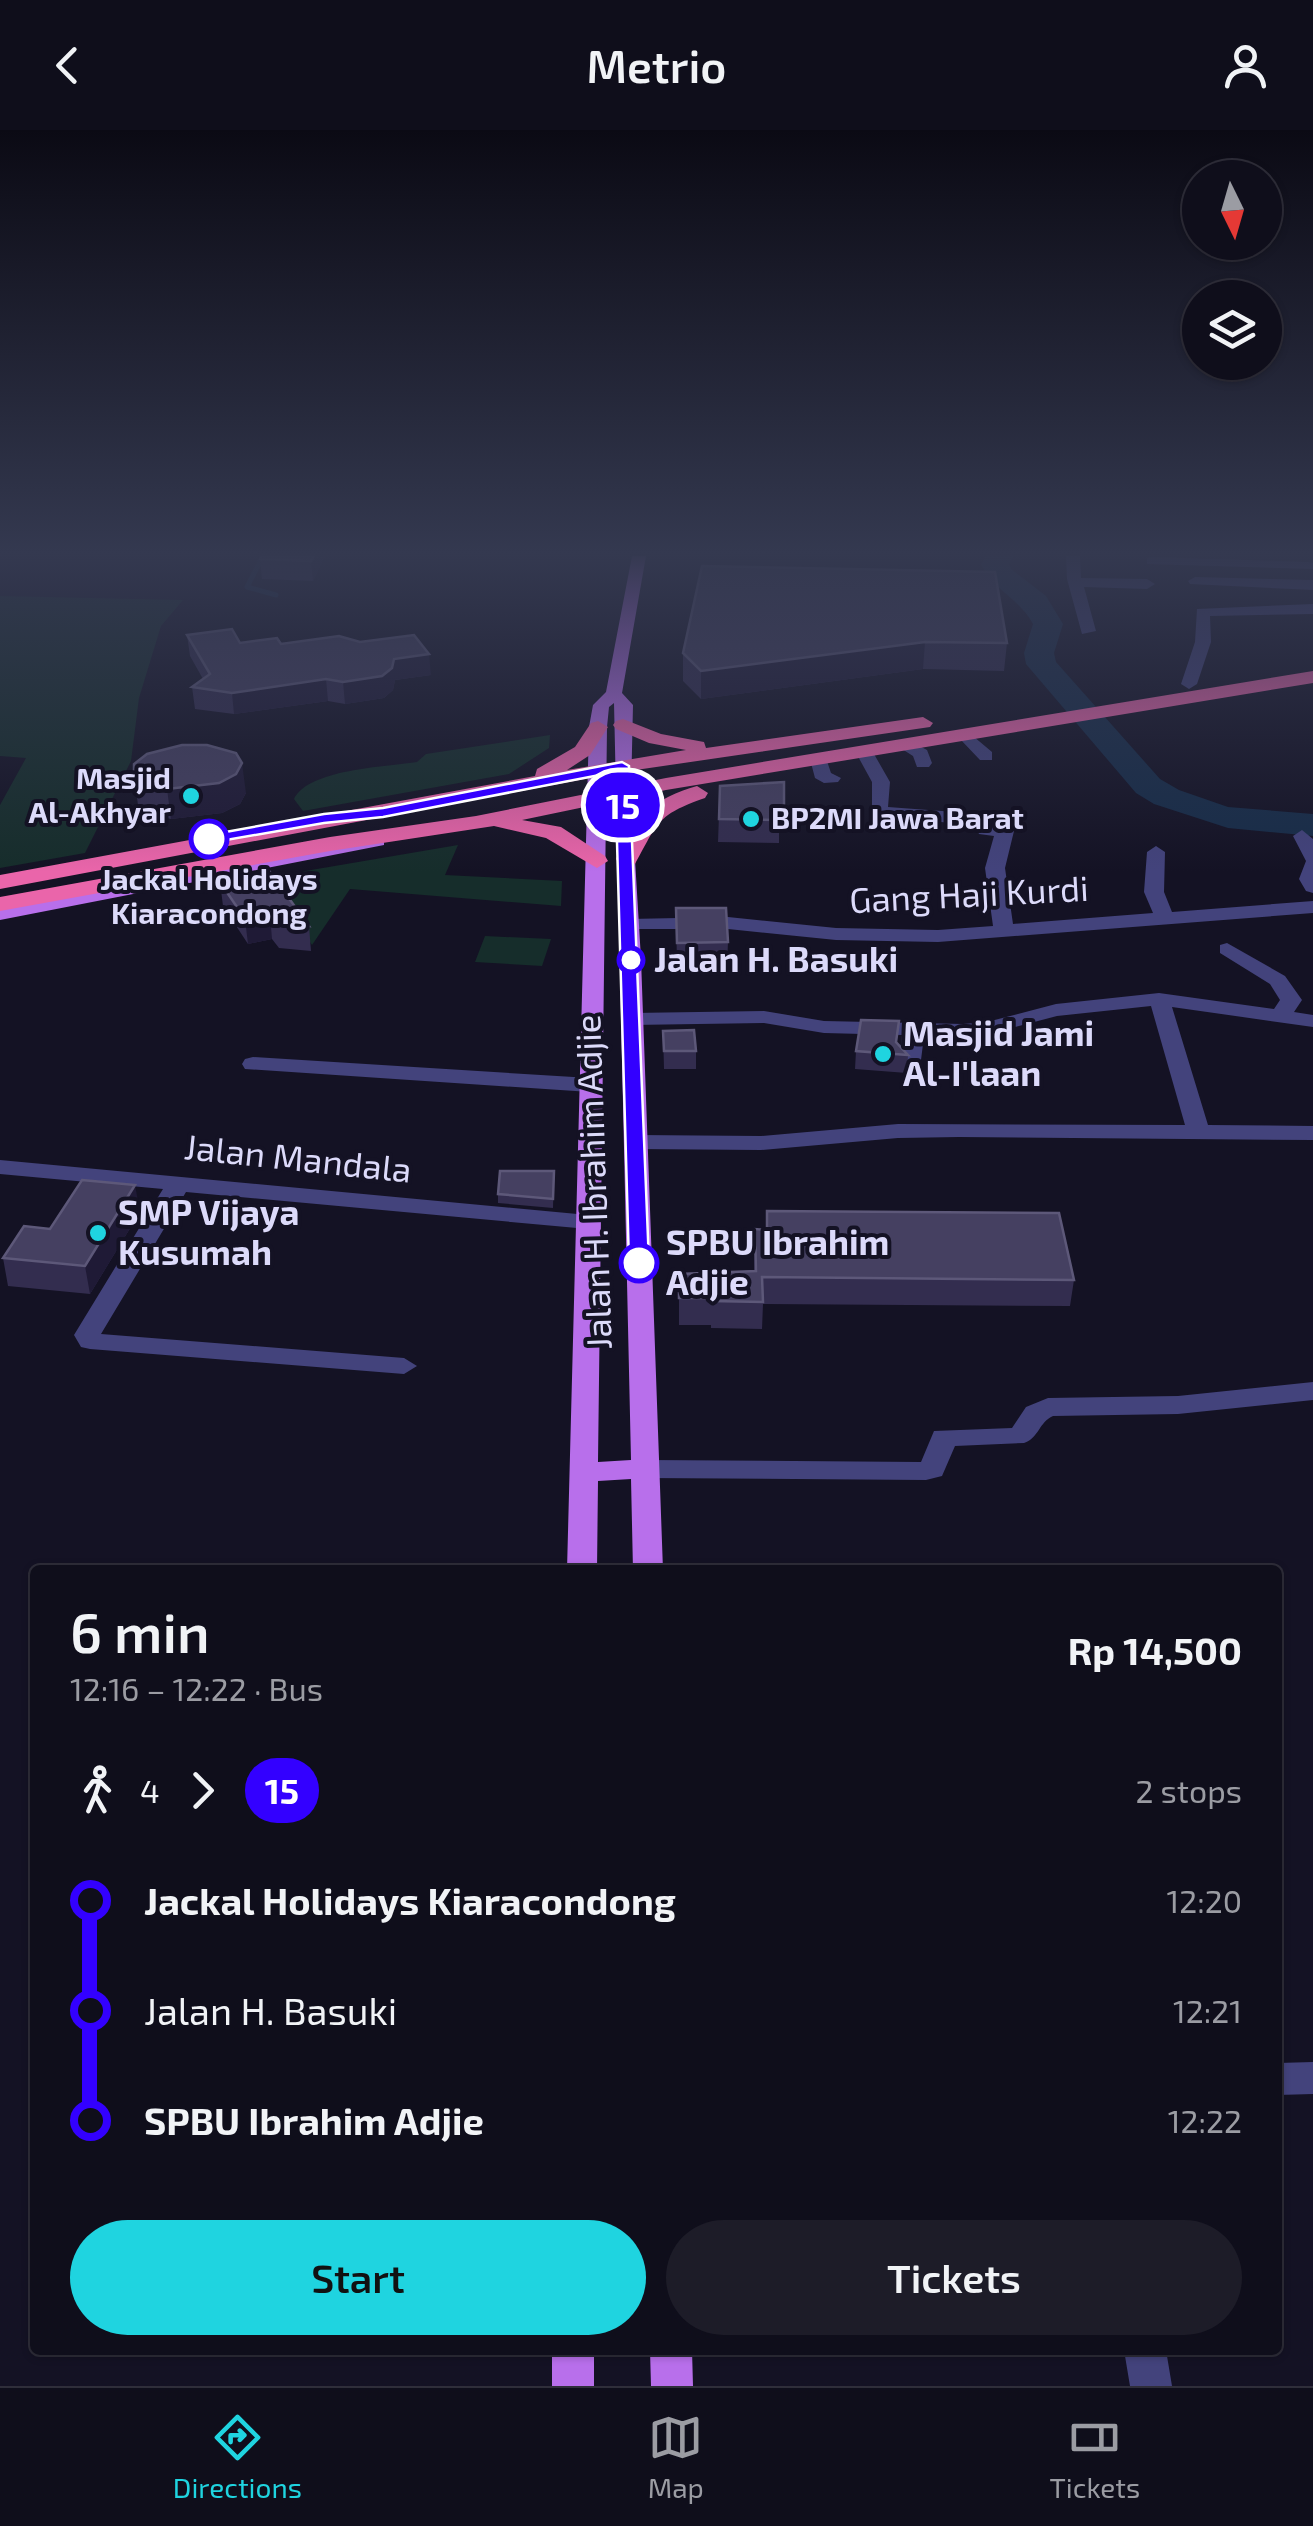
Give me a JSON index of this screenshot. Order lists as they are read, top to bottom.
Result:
{
  "streets": {
    "main road": ["Jalan H. Ibrahim Adjie"],
    "street": ["Gang Haji Kurdi", "Jalan Mandala"]
  },
  "crossings": [
    ["Gang Haji Kurdi", "Jalan H. Ibrahim Adjie"],
    ["Jalan Mandala", "Jalan H. Ibrahim Adjie"]
  ],
  "places": [
    "Masjid Al-Akhyar",
    "BP2MI Jawa Barat",
    "Jackal Holidays Kiaracondong",
    "Jalan H. Basuki",
    "Masjid Jami Al-I'laan",
    "SMP Vijaya Kusumah",
    "SPBU Ibrahim Adjie"
  ],
  "lines": ["bus line 15"],
  "north": "bottom",
  "page": {
    "header": "Metrio",
    "on_map": "15",
    "heading": ["6 min", "12:16 – 12:22 · Bus", "Rp 14,500"],
    "legs": ["4", "15", "2 stops"],
    "list": [
      {
        "name": "Jackal Holidays Kiaracondong",
        "value": "12:20"
      },
      {
        "name": "Jalan H. Basuki",
        "value": "12:21"
      },
      {
        "name": "SPBU Ibrahim Adjie",
        "value": "12:22"
      }
    ],
    "buttons": ["Start", "Tickets"],
    "tabs": ["Directions", "Map", "Tickets"]
  }
}
